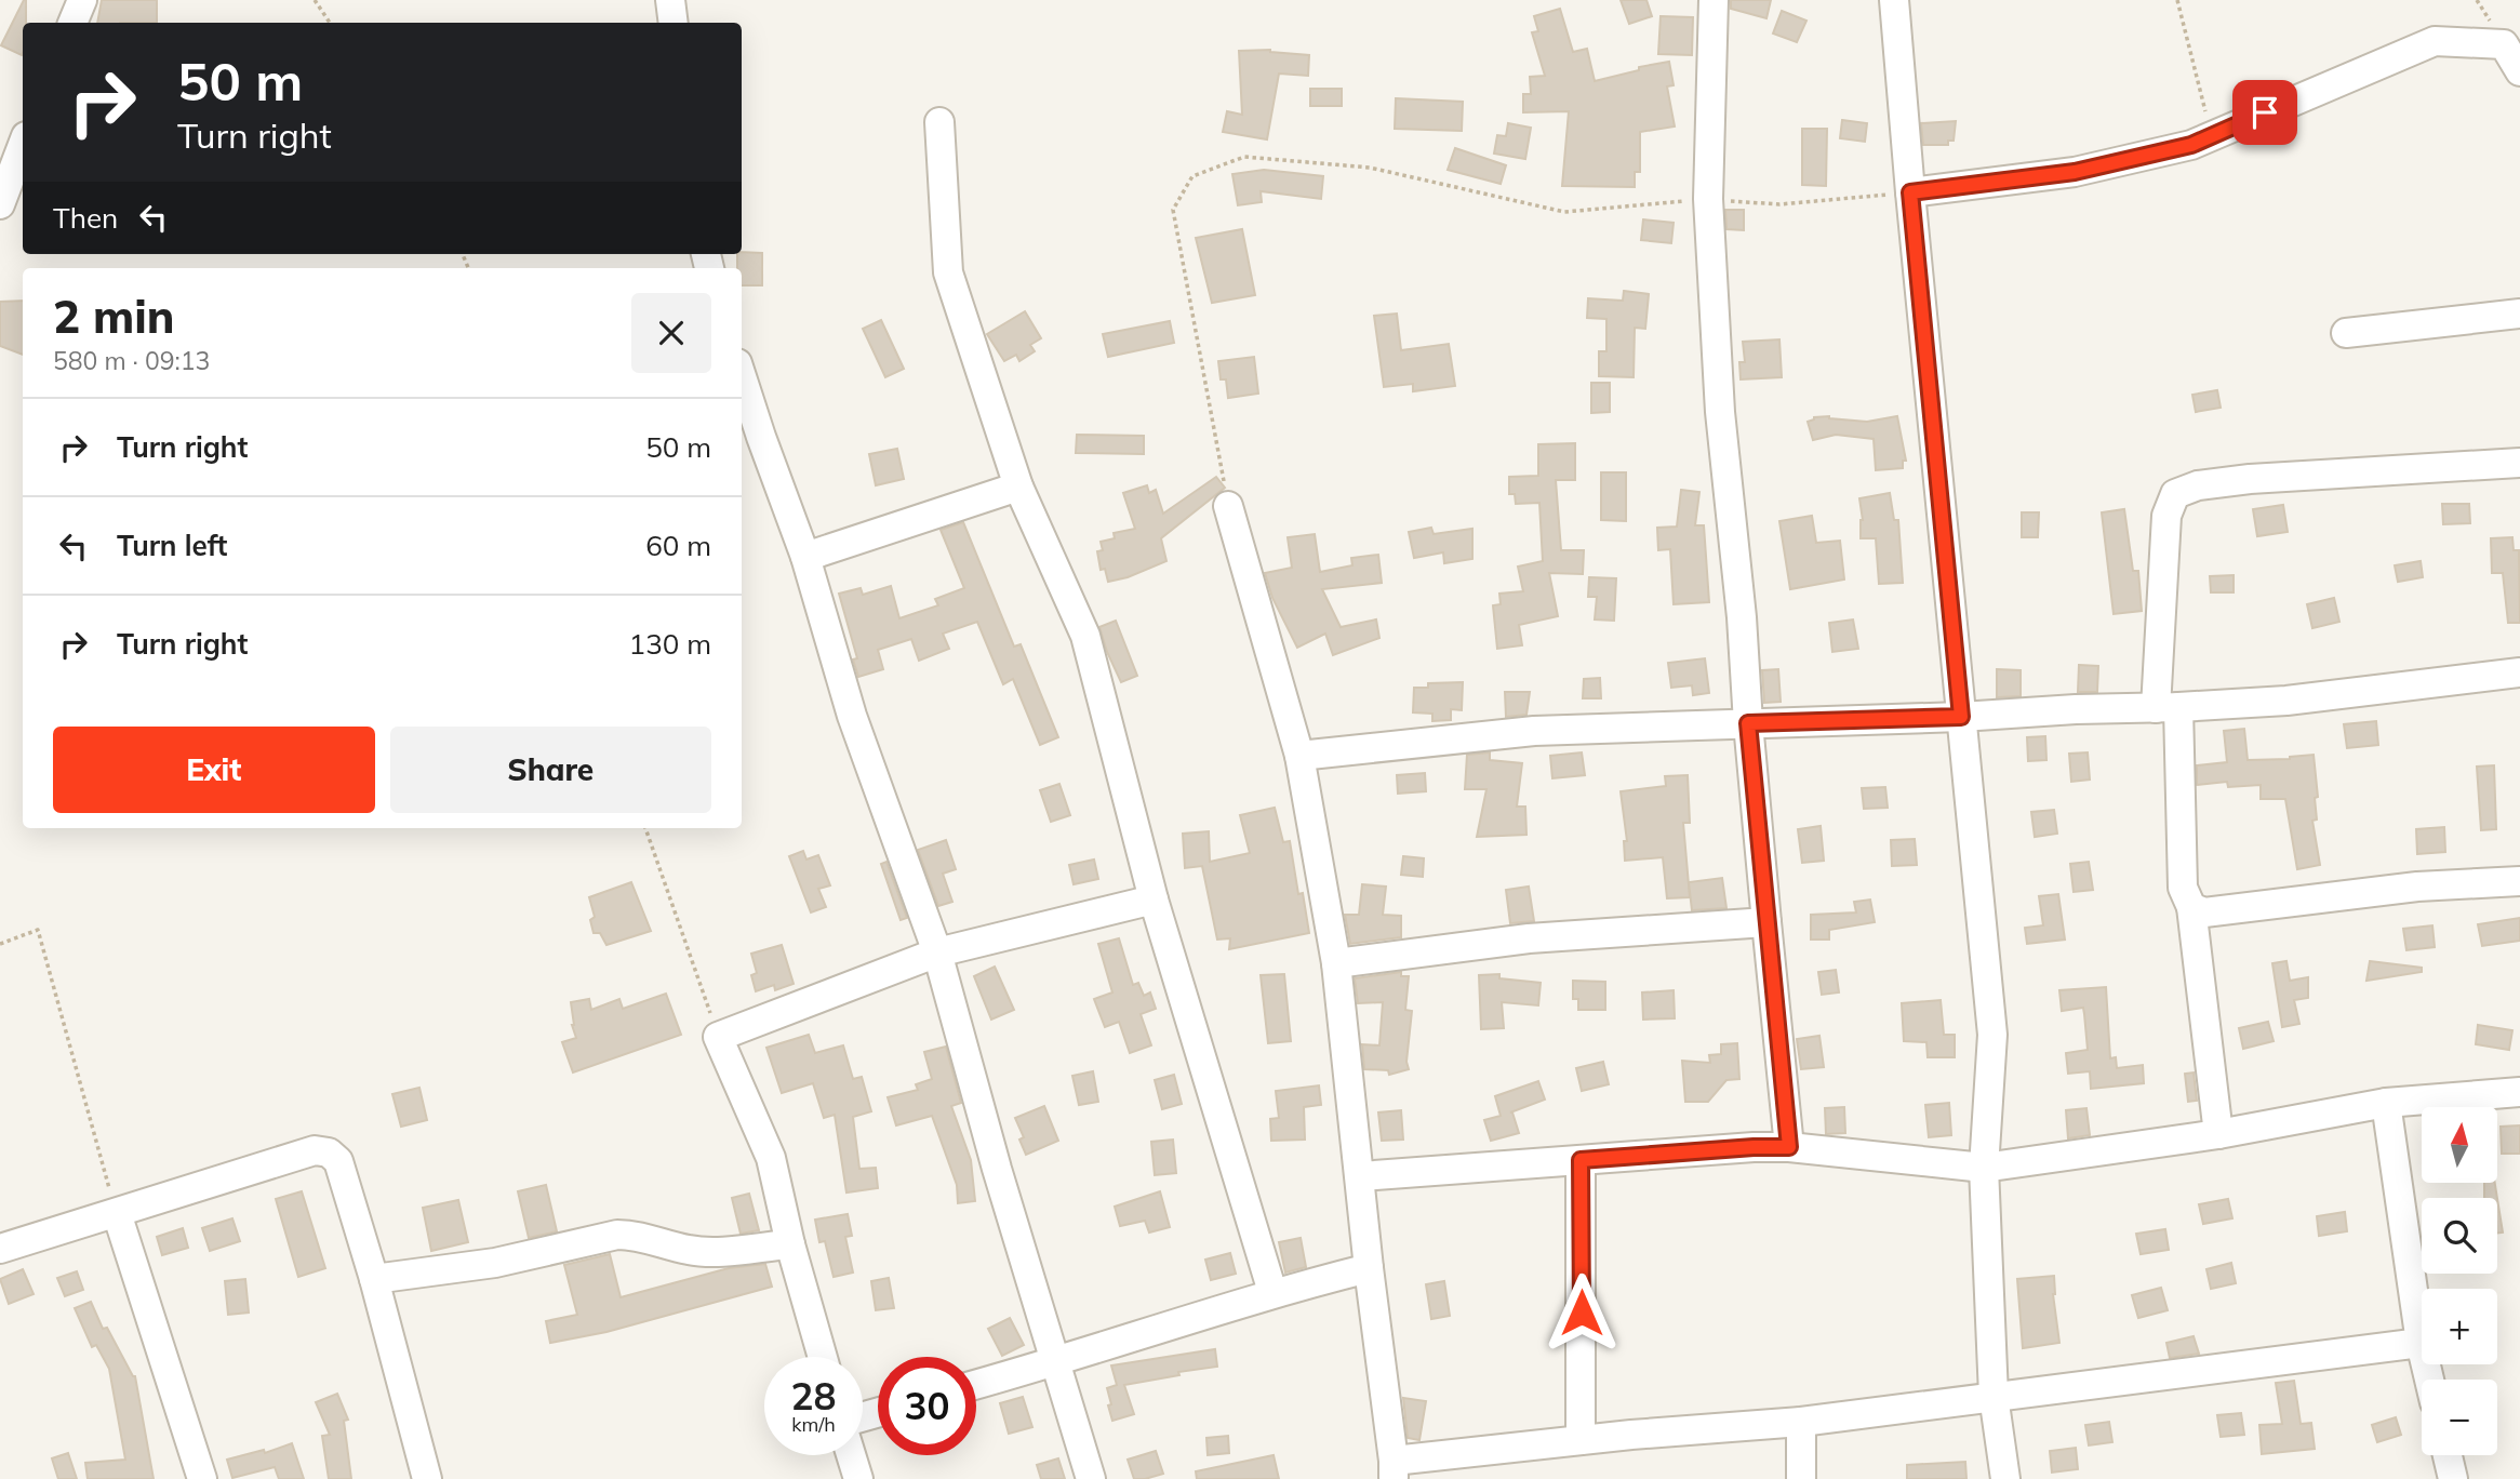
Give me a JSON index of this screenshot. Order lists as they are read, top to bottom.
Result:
{
  "north": "top",
  "page": {
    "turn": ["50 m", "Turn right"],
    "then": "Then",
    "heading": ["2 min", "580 m · 09:13"],
    "list": [
      {
        "name": "Turn right",
        "value": "50 m"
      },
      {
        "name": "Turn left",
        "value": "60 m"
      },
      {
        "name": "Turn right",
        "value": "130 m"
      }
    ],
    "buttons": ["Exit", "Share"],
    "map_buttons": ["+", "−"],
    "speed": "28 km/h",
    "limit": "30"
  }
}
